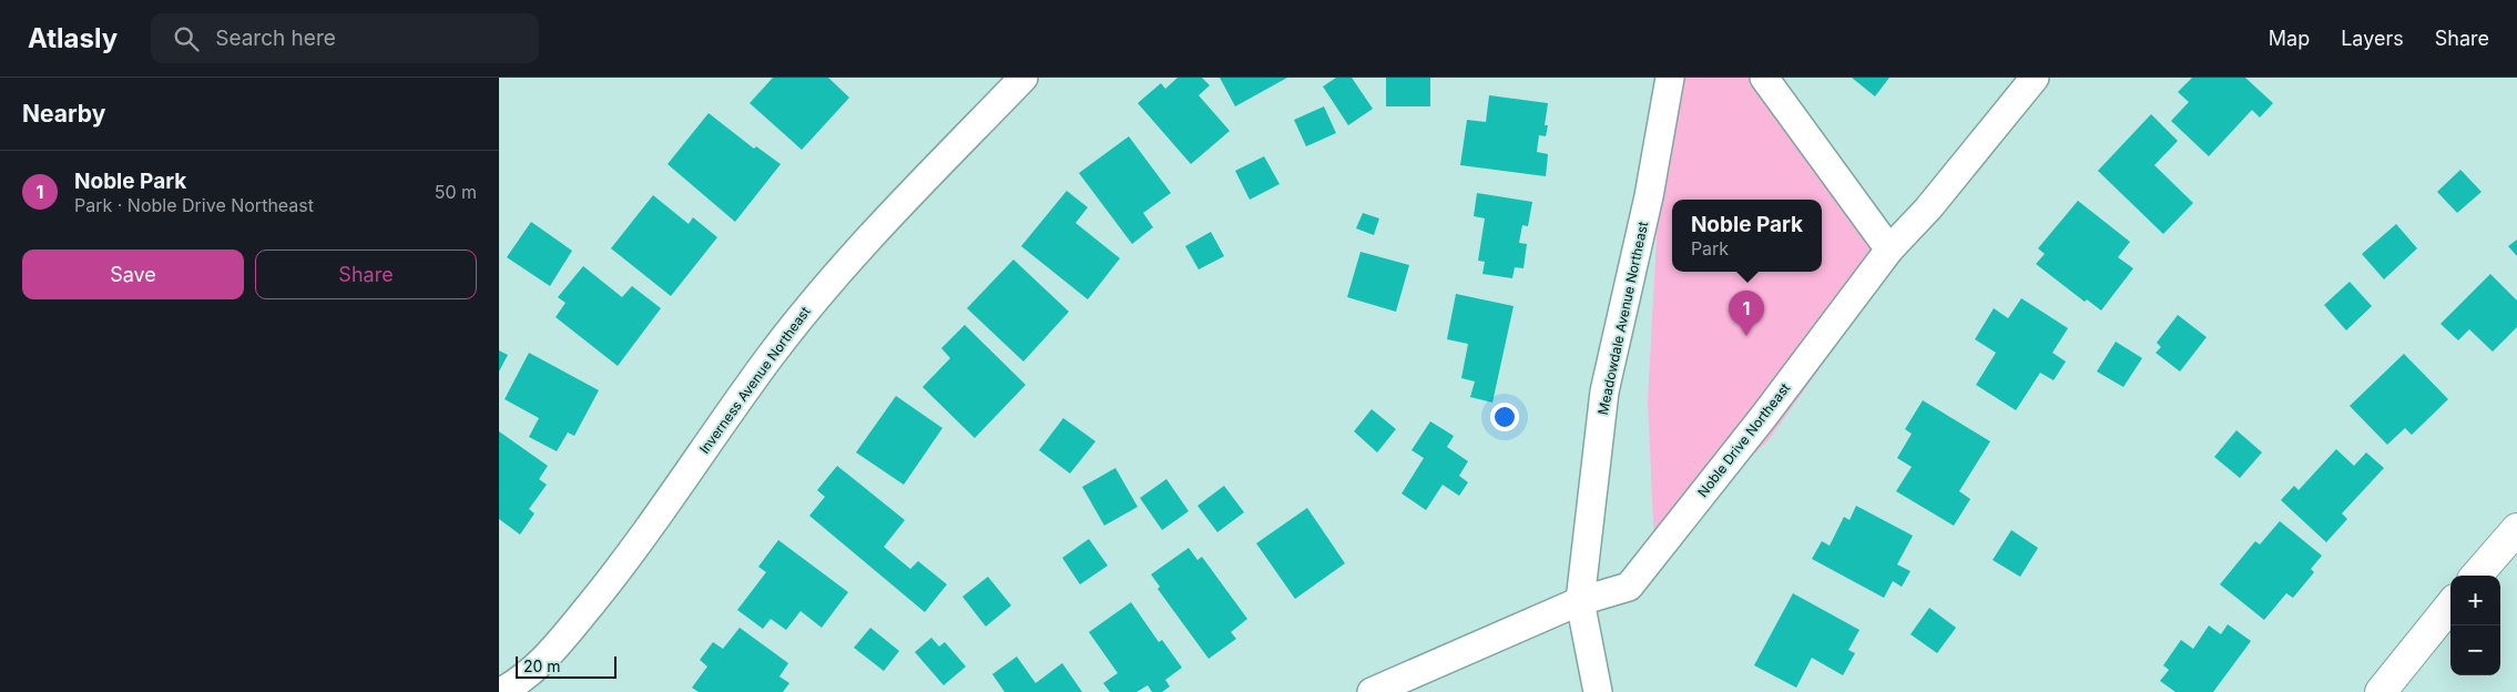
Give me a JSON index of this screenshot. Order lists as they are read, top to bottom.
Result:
{
  "streets": {
    "street": ["Meadowdale Avenue Northeast", "Inverness Avenue Northeast", "Noble Drive Northeast"]
  },
  "crossings": [
    ["Meadowdale Avenue Northeast", "Noble Drive Northeast"]
  ],
  "scale_bar": "20 m",
  "page": {
    "header": "Atlasly",
    "search": "Search here",
    "nav": ["Map", "Layers", "Share"],
    "heading": "Nearby",
    "list": [
      {
        "mark": "1",
        "name": "Noble Park",
        "note": "Park · Noble Drive Northeast",
        "value": "50 m"
      }
    ],
    "popup": ["Noble Park", "Park"],
    "buttons": ["Save", "Share"],
    "pins": "1",
    "map_buttons": ["+", "−"],
    "scale": "20 m"
  }
}
